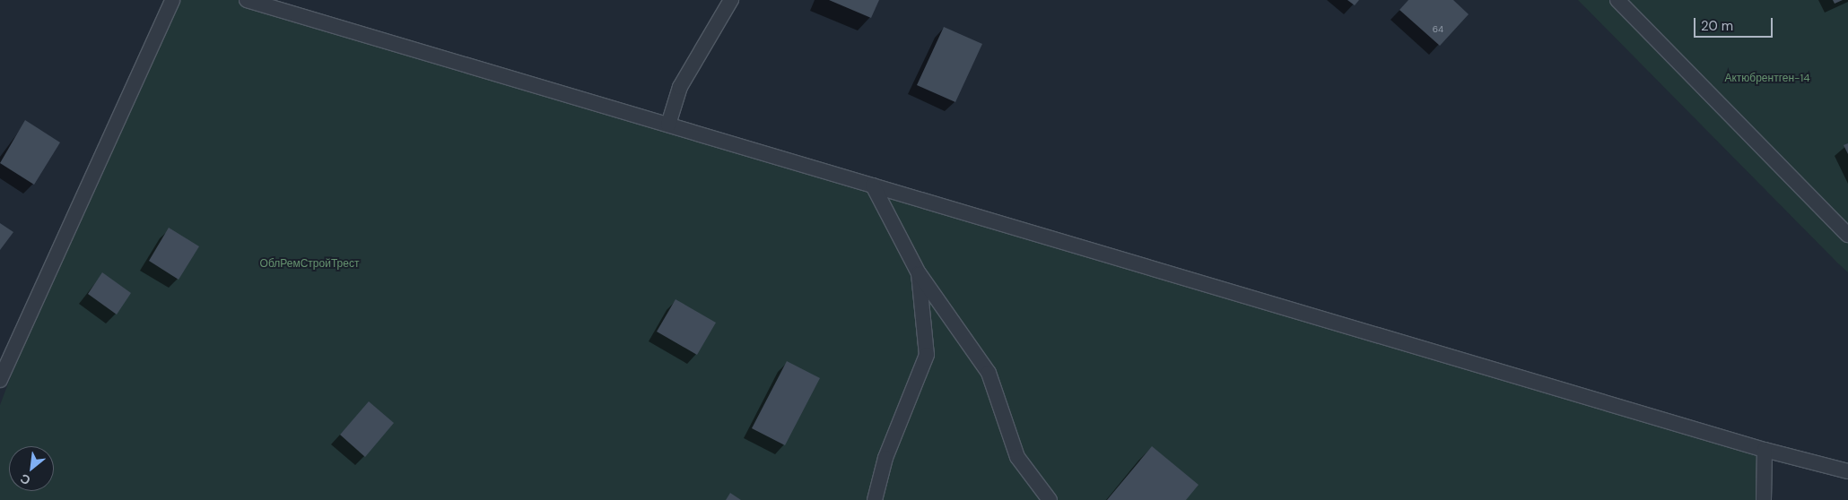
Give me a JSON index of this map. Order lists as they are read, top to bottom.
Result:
{
  "parks": ["Актюбрентген-14", "ОблРемСтройТрест"],
  "house_numbers": ["64"],
  "scale_bar": "20 m",
  "north": "bottom left"
}
